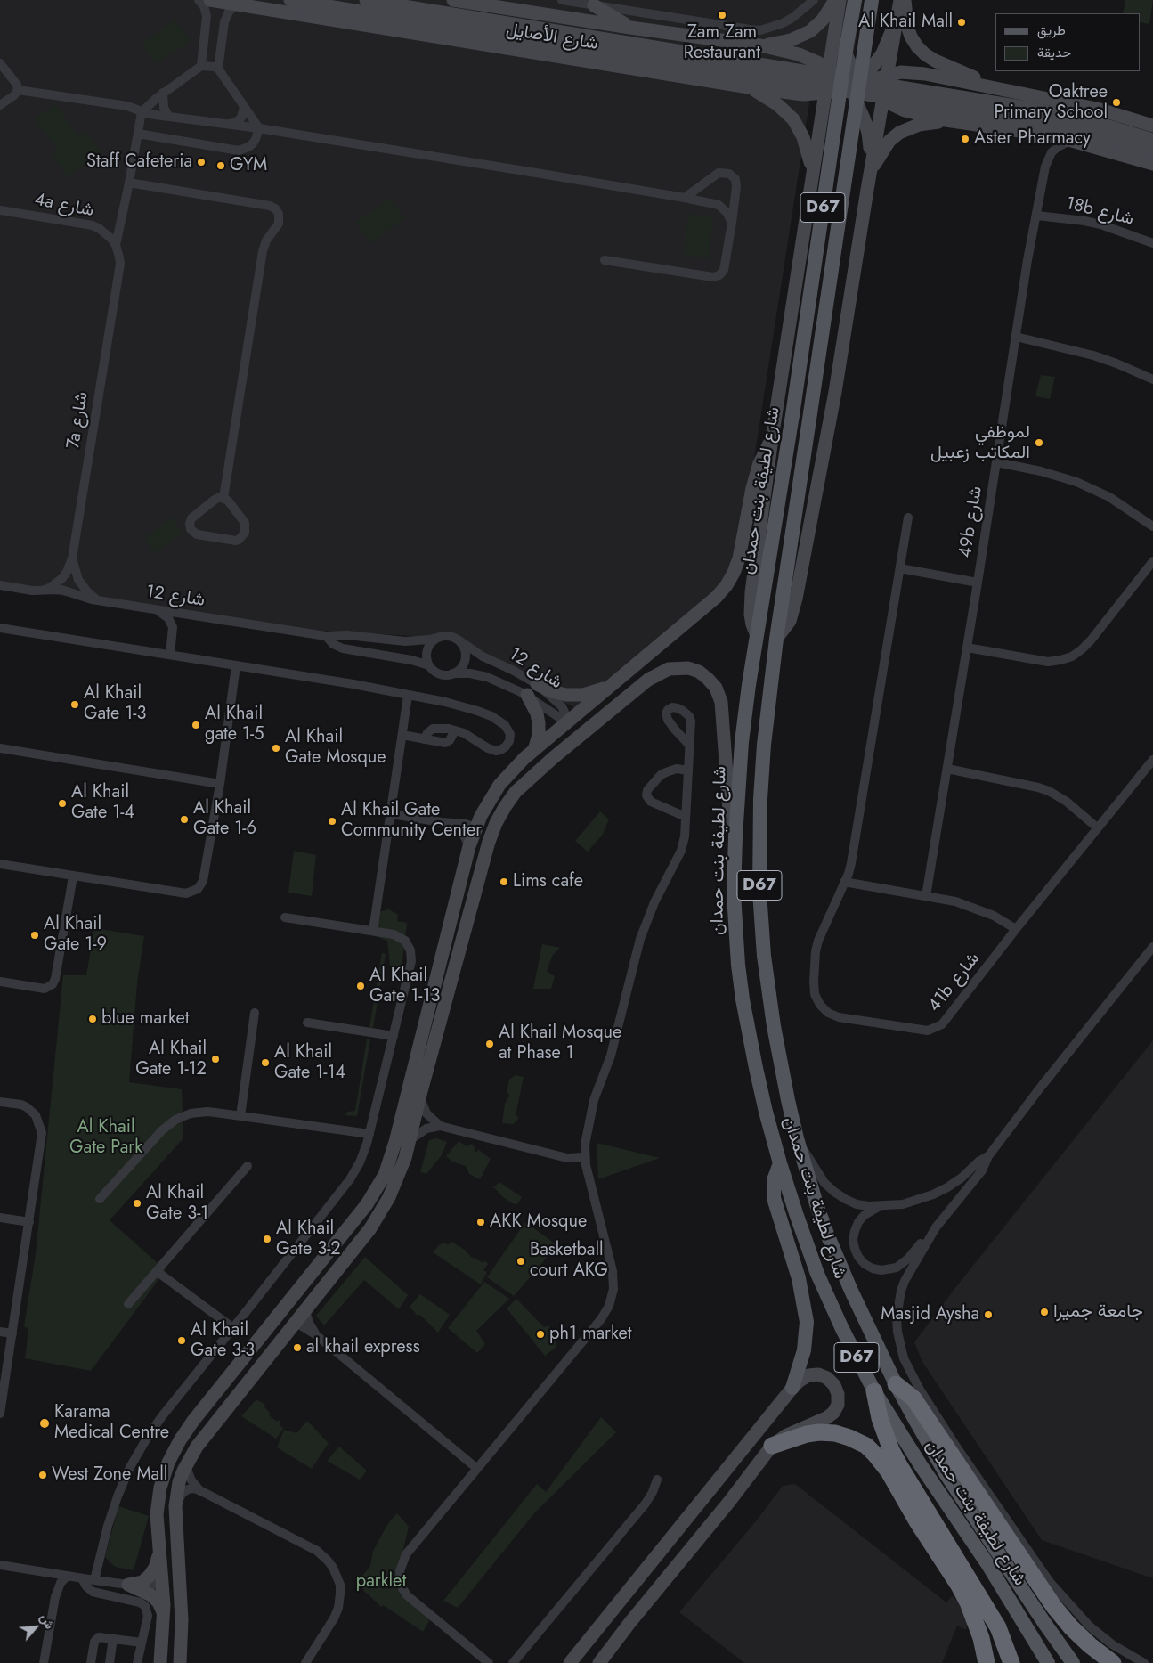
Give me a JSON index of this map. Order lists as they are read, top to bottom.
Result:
{
  "streets": {
    "main road": ["D67", "شارع لطيفة بنت حمدان"],
    "street": [
      "شارع الأصايل",
      "4a شارع",
      "18b شارع",
      "7a شارع",
      "49b شارع",
      "شارع 12",
      "41b شارع"
    ]
  },
  "crossings": [
    ["4a شارع", "7a شارع"],
    ["18b شارع", "49b شارع"],
    ["7a شارع", "شارع 12"]
  ],
  "parks": ["Al Khail Gate Park", "parklet"],
  "places": [
    "Zam Zam Restaurant",
    "Al Khail Mall",
    "Oaktree Primary School",
    "Aster Pharmacy",
    "Staff Cafeteria",
    "GYM",
    "لموظفي المكاتب زعبيل",
    "Al Khail Gate 1-3",
    "Al Khail gate 1-5",
    "Al Khail Gate Mosque",
    "Al Khail Gate 1-4",
    "Al Khail Gate 1-6",
    "Al Khail Gate Community Center",
    "Lims cafe",
    "Al Khail Gate 1-9",
    "Al Khail Gate 1-13",
    "blue market",
    "Al Khail Mosque at Phase 1",
    "Al Khail Gate 1-12",
    "Al Khail Gate 1-14",
    "Al Khail Gate 3-1",
    "AKK Mosque",
    "Al Khail Gate 3-2",
    "Basketball court AKG",
    "جامعة جميرا",
    "Masjid Aysha",
    "ph1 market",
    "Al Khail Gate 3-3",
    "al khail express",
    "Karama Medical Centre",
    "West Zone Mall"
  ],
  "legend": ["طريق", "حديقة"],
  "north": "top right"
}
